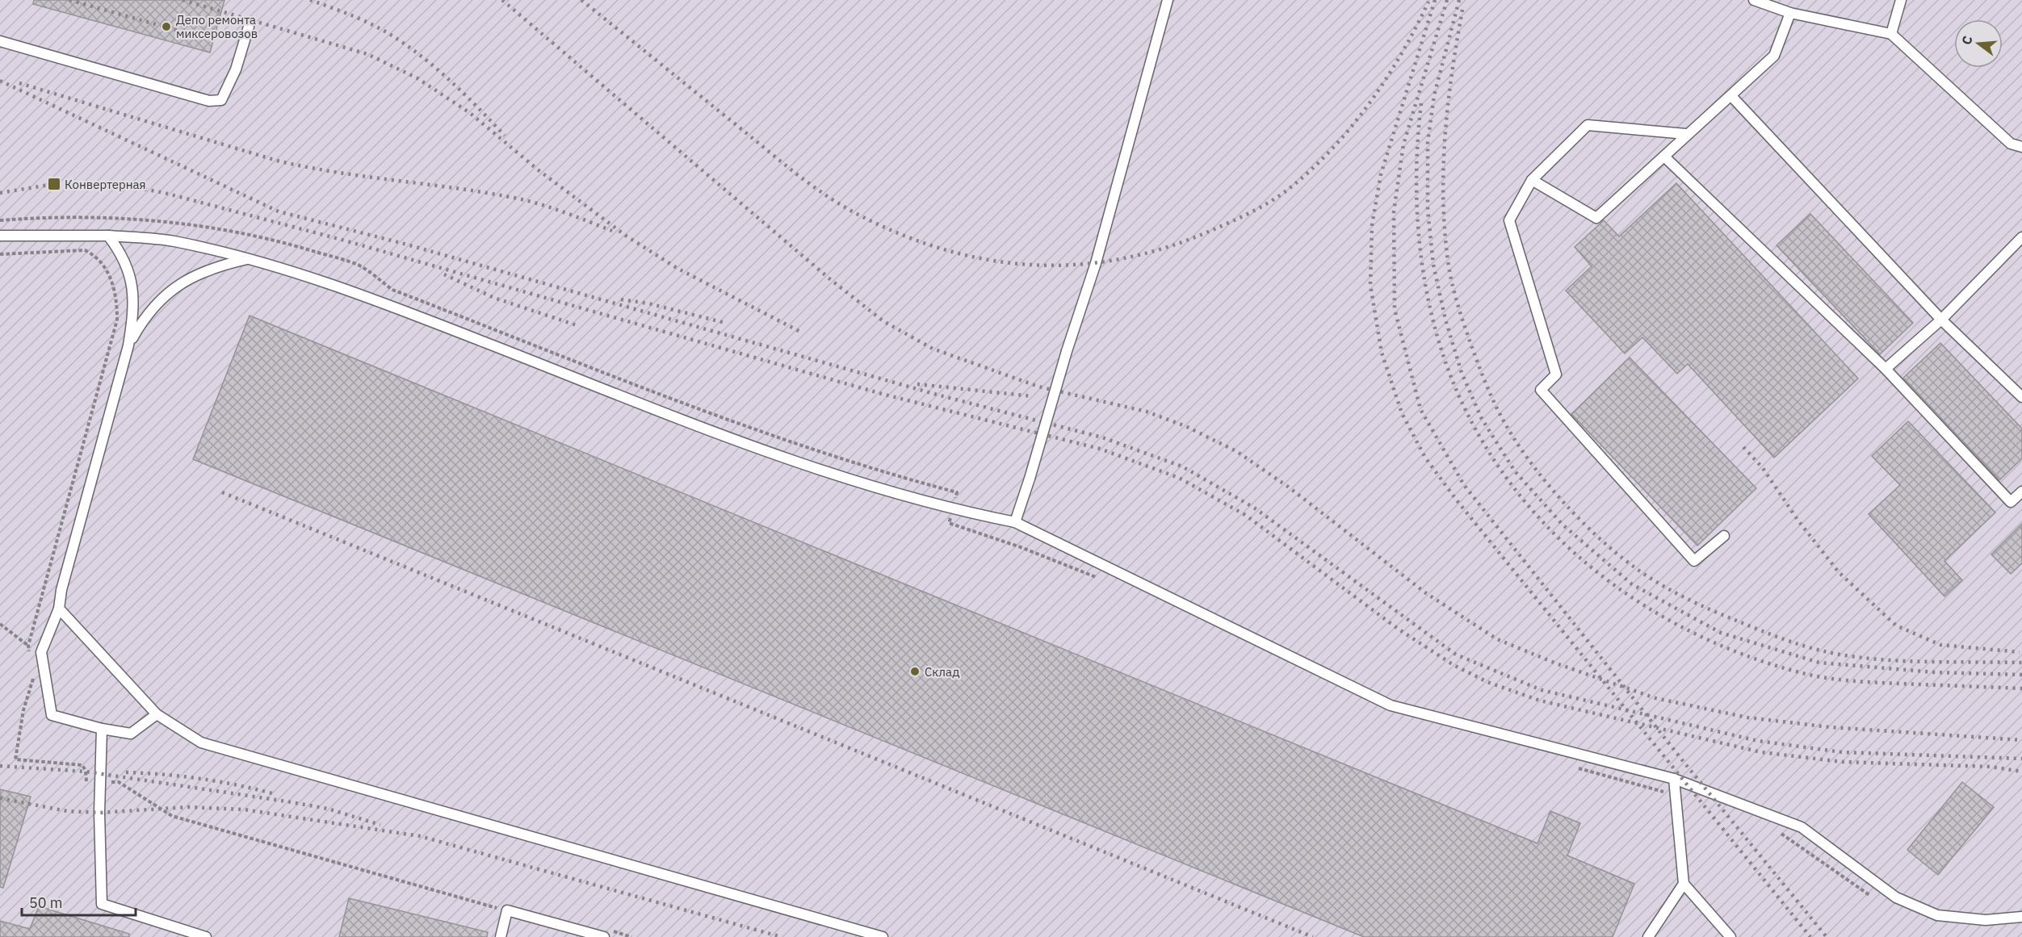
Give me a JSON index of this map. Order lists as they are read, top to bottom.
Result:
{
  "places": {
    "other": ["Депо ремонта миксеровозов", "Склад"],
    "transit": ["Конвертерная"]
  },
  "scale_bar": "50 m",
  "north": "left"
}
